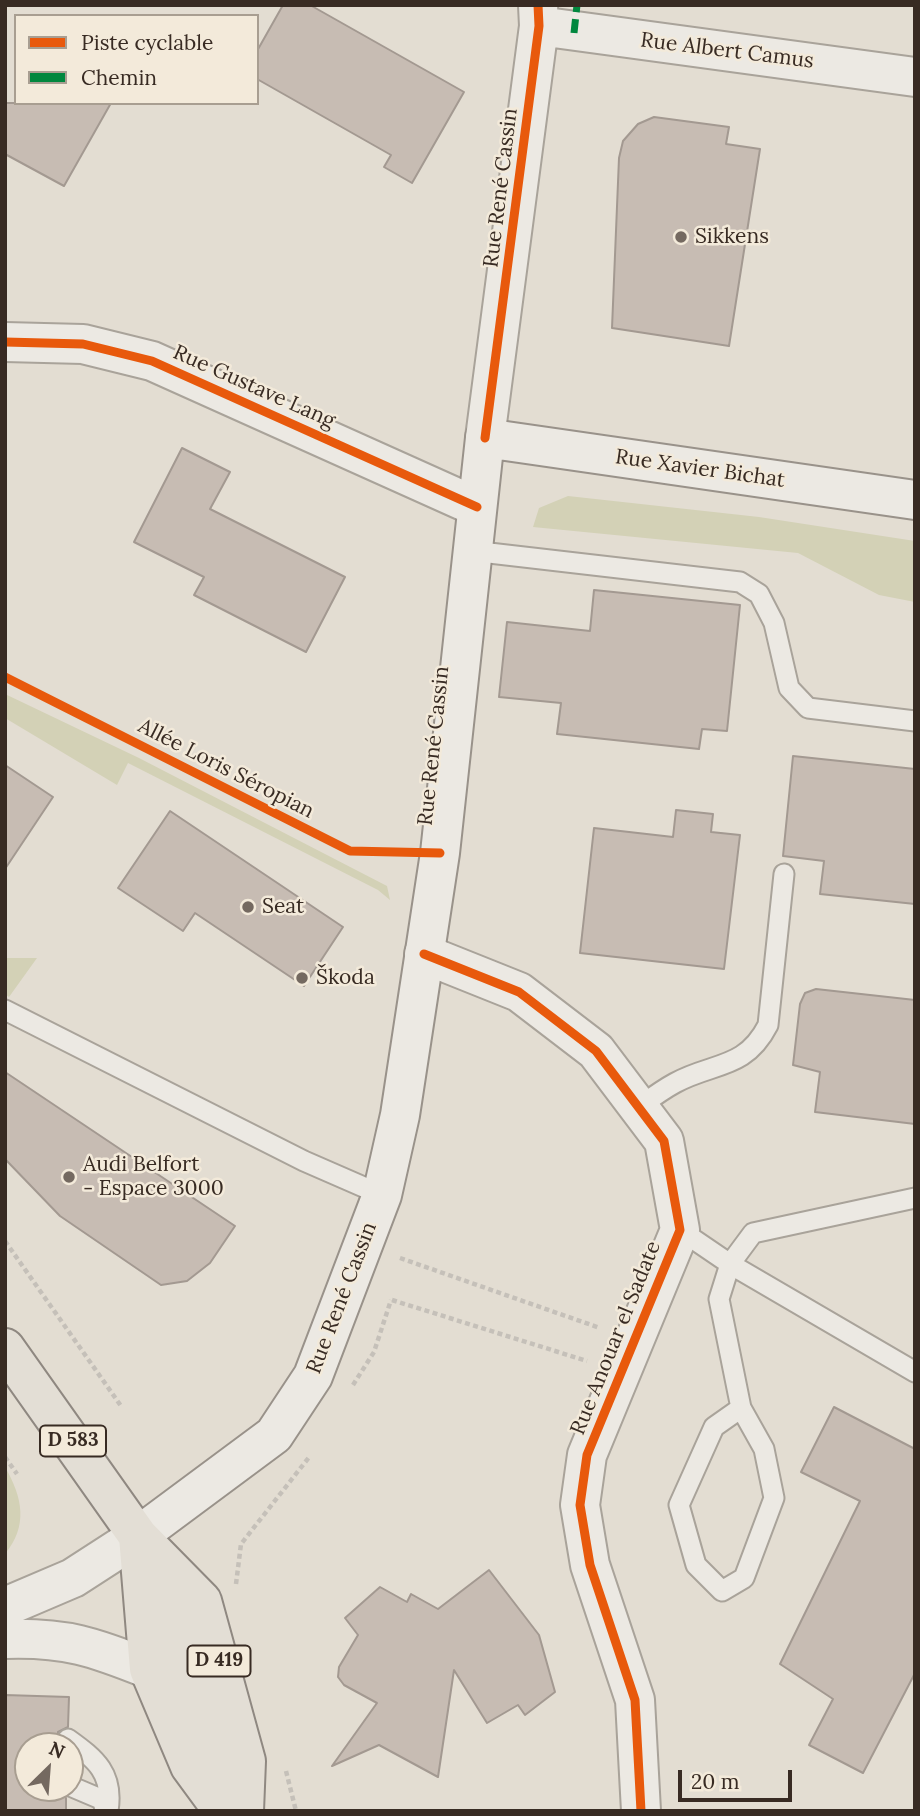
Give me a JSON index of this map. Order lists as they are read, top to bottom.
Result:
{
  "streets": {
    "main road": ["D 583", "D 419"],
    "street": [
      "Rue Albert Camus",
      "Rue René Cassin",
      "Rue Gustave Lang",
      "Rue Xavier Bichat",
      "Rue Anouar el Sadate"
    ],
    "cycle path": ["Allée Loris Séropian"]
  },
  "crossings": [
    ["Rue Albert Camus", "Rue René Cassin"],
    ["Rue René Cassin", "Rue Gustave Lang"],
    ["Rue René Cassin", "Rue Xavier Bichat"],
    ["Rue René Cassin", "Rue Anouar el Sadate"],
    ["Rue René Cassin", "D 583"],
    ["Rue René Cassin", "D 419"],
    ["D 583", "D 419"]
  ],
  "places": [
    "Sikkens",
    "Seat",
    "Škoda",
    "Audi Belfort - Espace 3000"
  ],
  "legend": ["Piste cyclable", "Chemin"],
  "scale_bar": "20 m",
  "north": "top right"
}
